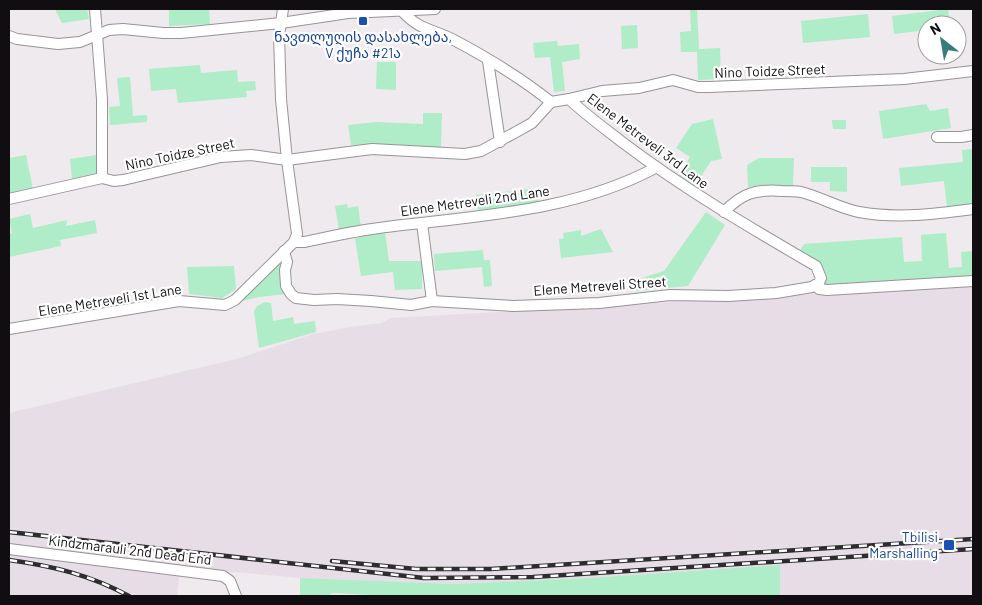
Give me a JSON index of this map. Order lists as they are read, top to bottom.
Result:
{
  "streets": {
    "street": [
      "Nino Toidze Street",
      "Elene Metreveli 3rd Lane",
      "Elene Metreveli 2nd Lane",
      "Elene Metreveli Street",
      "Elene Metreveli 1st Lane",
      "Kindzmarauli 2nd Dead End"
    ]
  },
  "crossings": [
    ["Nino Toidze Street", "Elene Metreveli 3rd Lane"],
    ["Elene Metreveli 3rd Lane", "Elene Metreveli 2nd Lane"],
    ["Elene Metreveli Street", "Elene Metreveli 1st Lane"]
  ],
  "places": {
    "transit": ["ნავთლუღის დასახლება, V ქუჩა #21ა", "Tbilisi Marshalling"]
  },
  "north": "top left"
}
